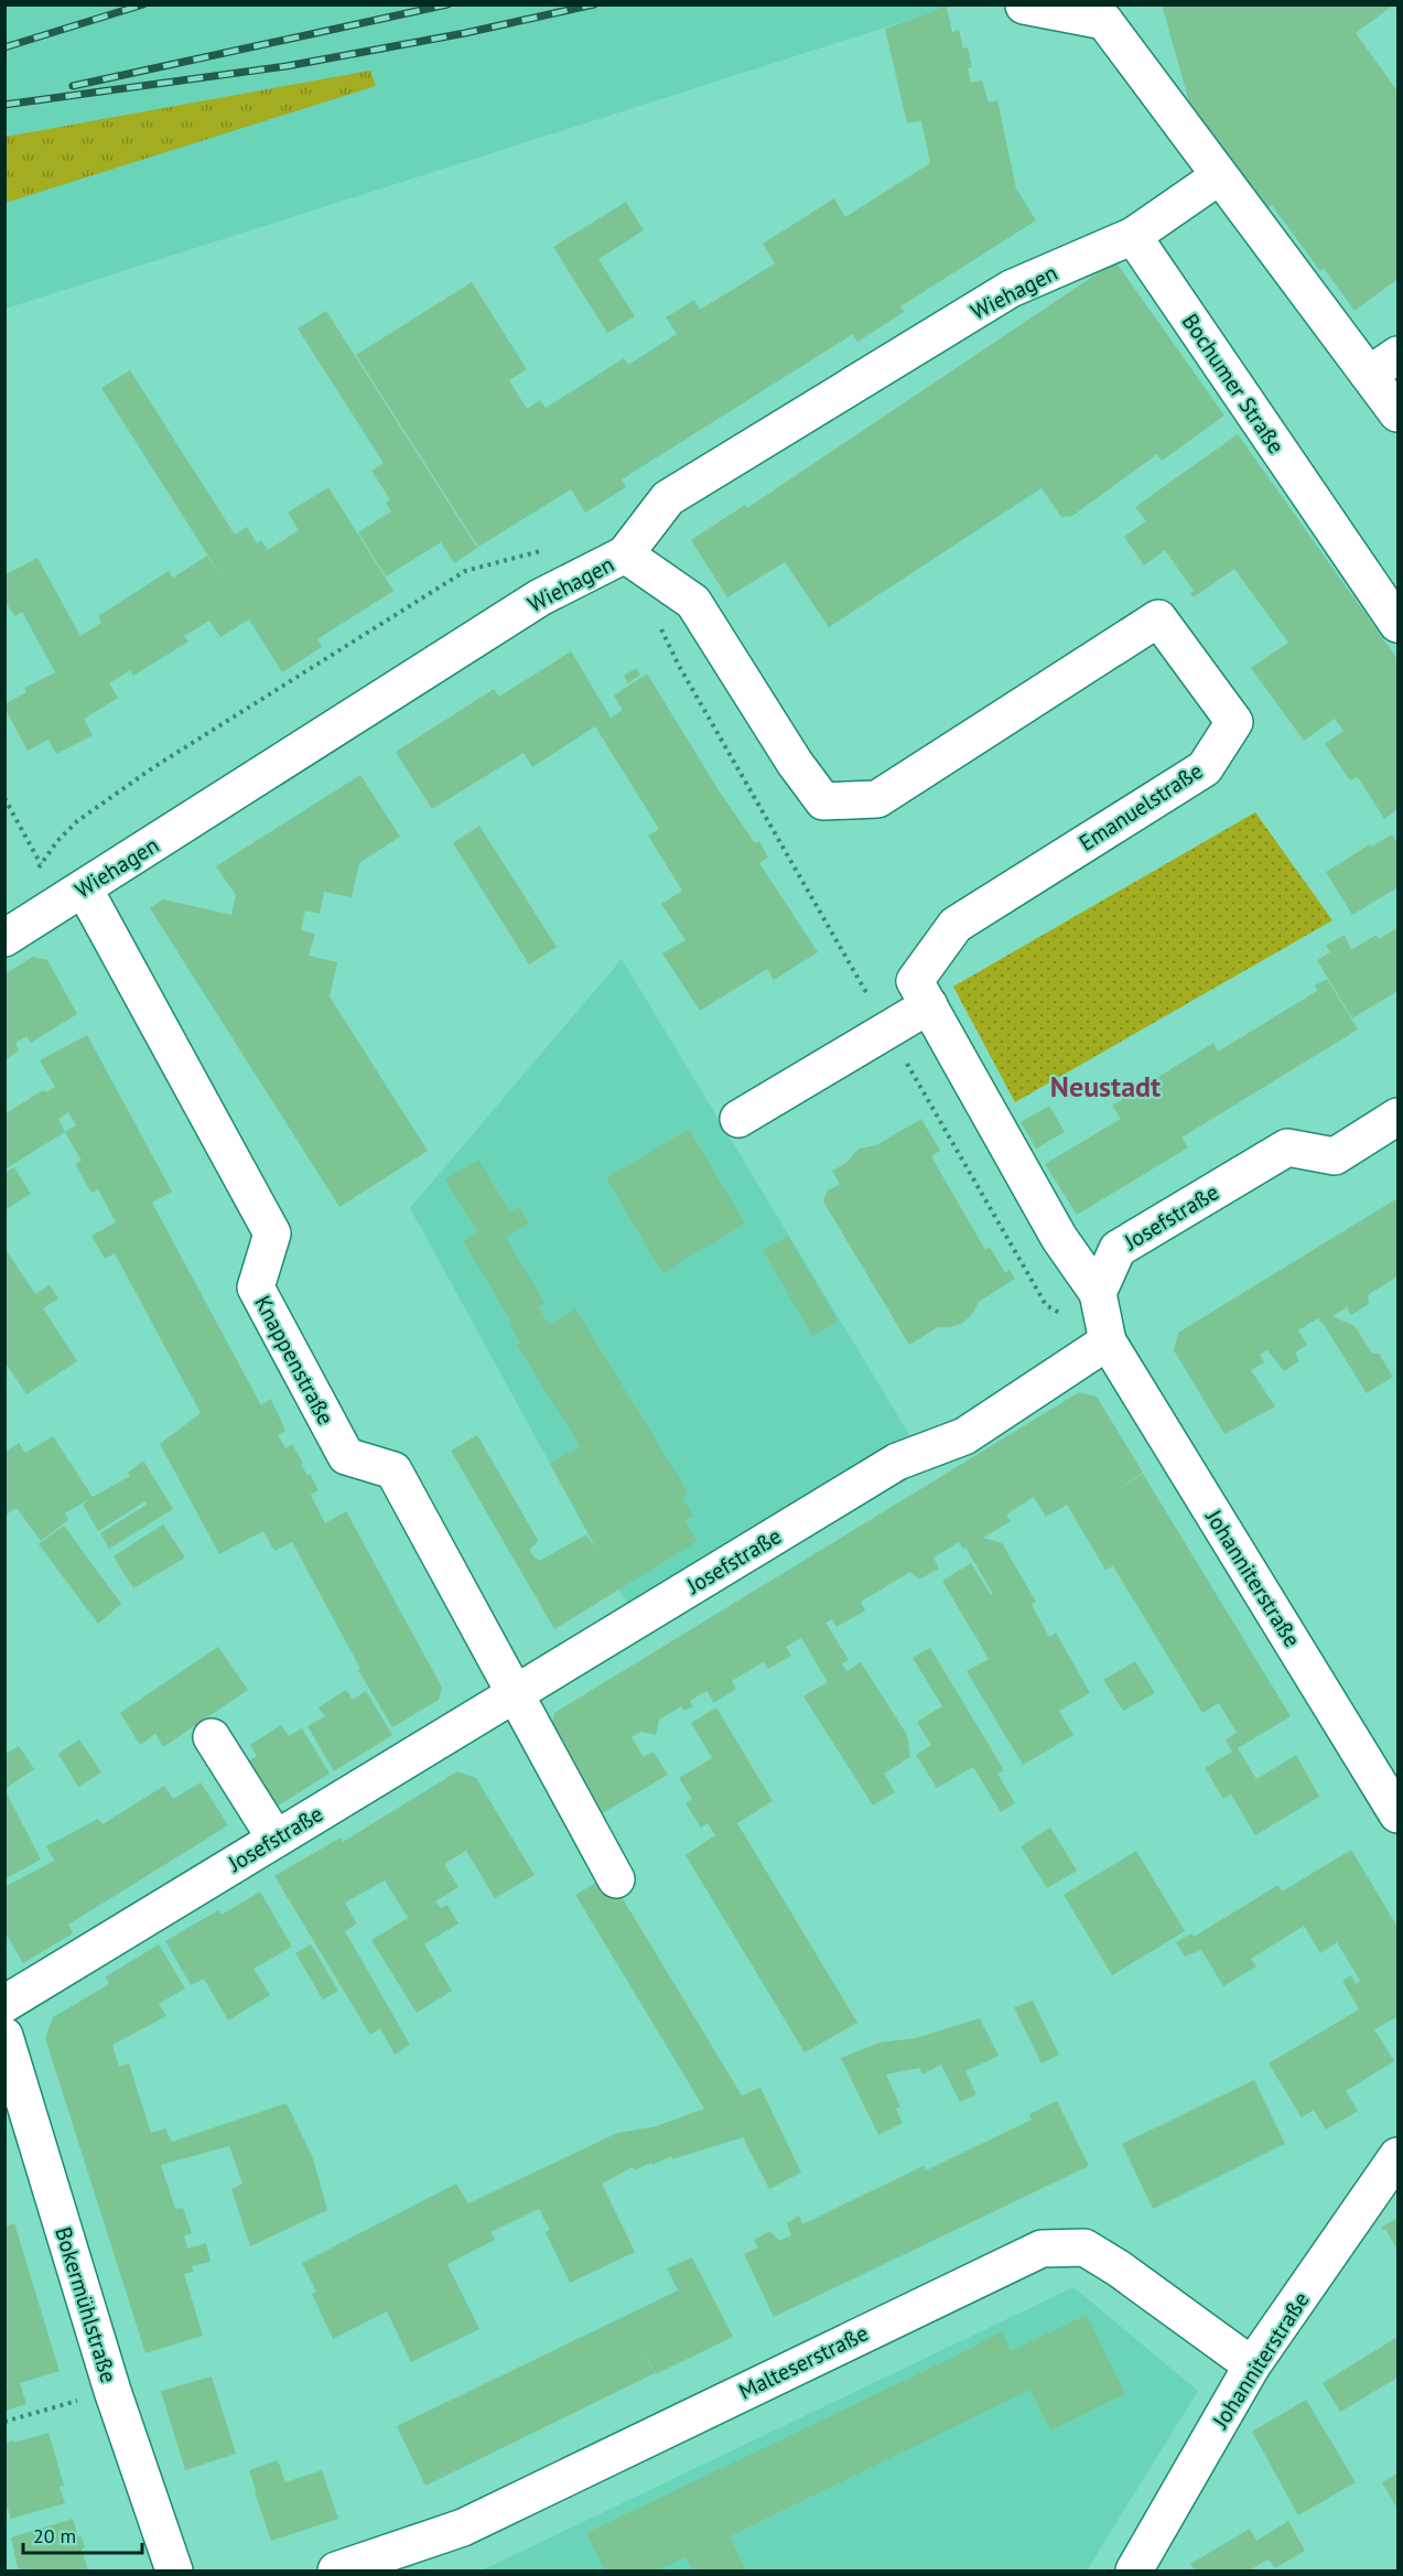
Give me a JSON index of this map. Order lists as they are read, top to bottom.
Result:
{
  "streets": {
    "street": [
      "Wiehagen",
      "Bochumer Straße",
      "Emanuelstraße",
      "Josefstraße",
      "Knappenstraße",
      "Johanniterstraße",
      "Bokermühlstraße",
      "Malteserstraße"
    ]
  },
  "crossings": [
    ["Wiehagen", "Bochumer Straße"],
    ["Wiehagen", "Emanuelstraße"],
    ["Wiehagen", "Knappenstraße"],
    ["Emanuelstraße", "Josefstraße"],
    ["Josefstraße", "Knappenstraße"],
    ["Josefstraße", "Johanniterstraße"],
    ["Johanniterstraße", "Malteserstraße"]
  ],
  "districts": ["Neustadt"],
  "scale_bar": "20 m"
}
